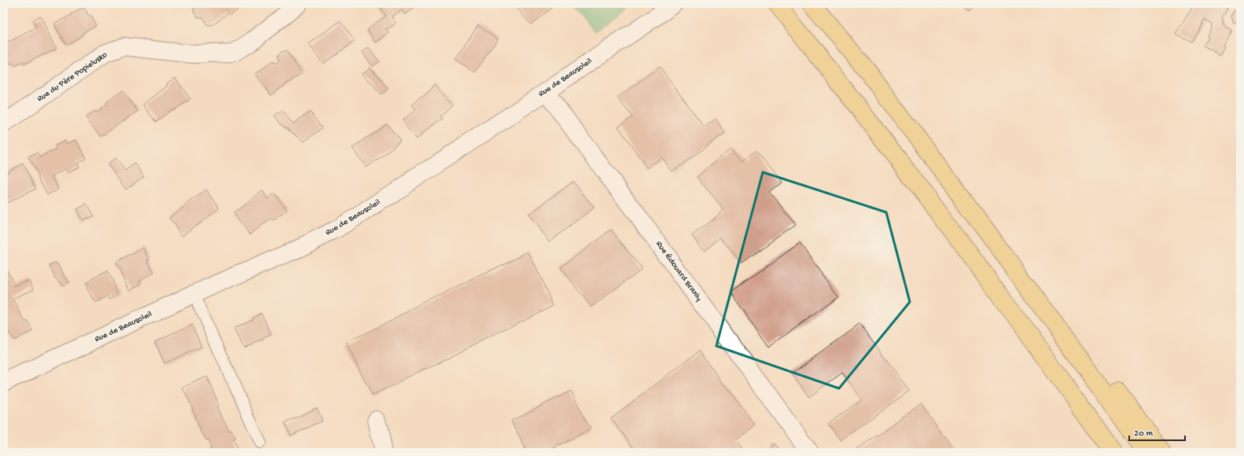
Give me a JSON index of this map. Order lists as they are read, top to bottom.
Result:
{
  "streets": {
    "street": ["Rue du Père Popielusko", "Rue de Beausoleil", "Rue Édouard Branly"]
  },
  "crossings": [
    ["Rue de Beausoleil", "Rue Édouard Branly"]
  ],
  "scale_bar": "20 m"
}
